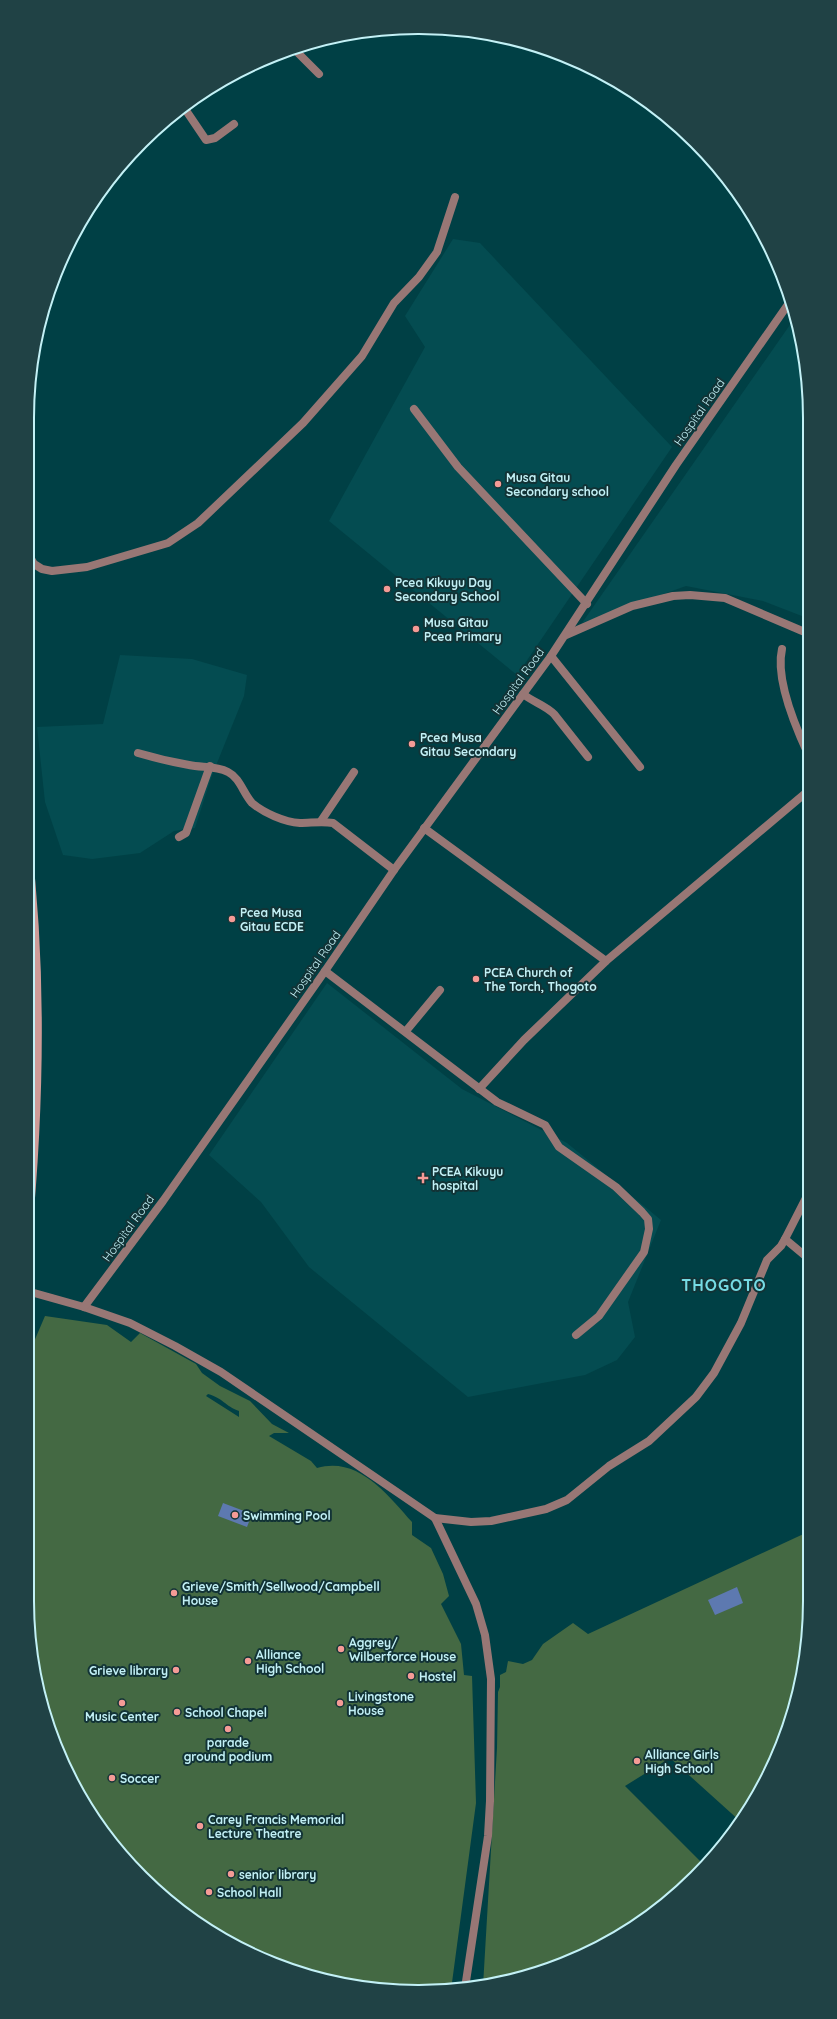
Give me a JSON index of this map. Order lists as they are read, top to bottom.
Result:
{
  "streets": {
    "street": ["Hospital Road"]
  },
  "districts": ["THOGOTO"],
  "places": {
    "other": [
      "Musa Gitau Secondary school",
      "Pcea Kikuyu Day Secondary School",
      "Musa Gitau Pcea Primary",
      "Pcea Musa Gitau Secondary",
      "Pcea Musa Gitau ECDE",
      "PCEA Church of The Torch, Thogoto",
      "Swimming Pool",
      "Grieve/Smith/Sellwood/Campbell House",
      "Aggrey/ Wilberforce House",
      "Alliance High School",
      "Grieve library",
      "Hostel",
      "Music Center",
      "Livingstone House",
      "School Chapel",
      "parade ground podium",
      "Alliance Girls High School",
      "Soccer",
      "Carey Francis Memorial Lecture Theatre",
      "senior library",
      "School Hall"
    ],
    "health": ["PCEA Kikuyu hospital"]
  }
}
